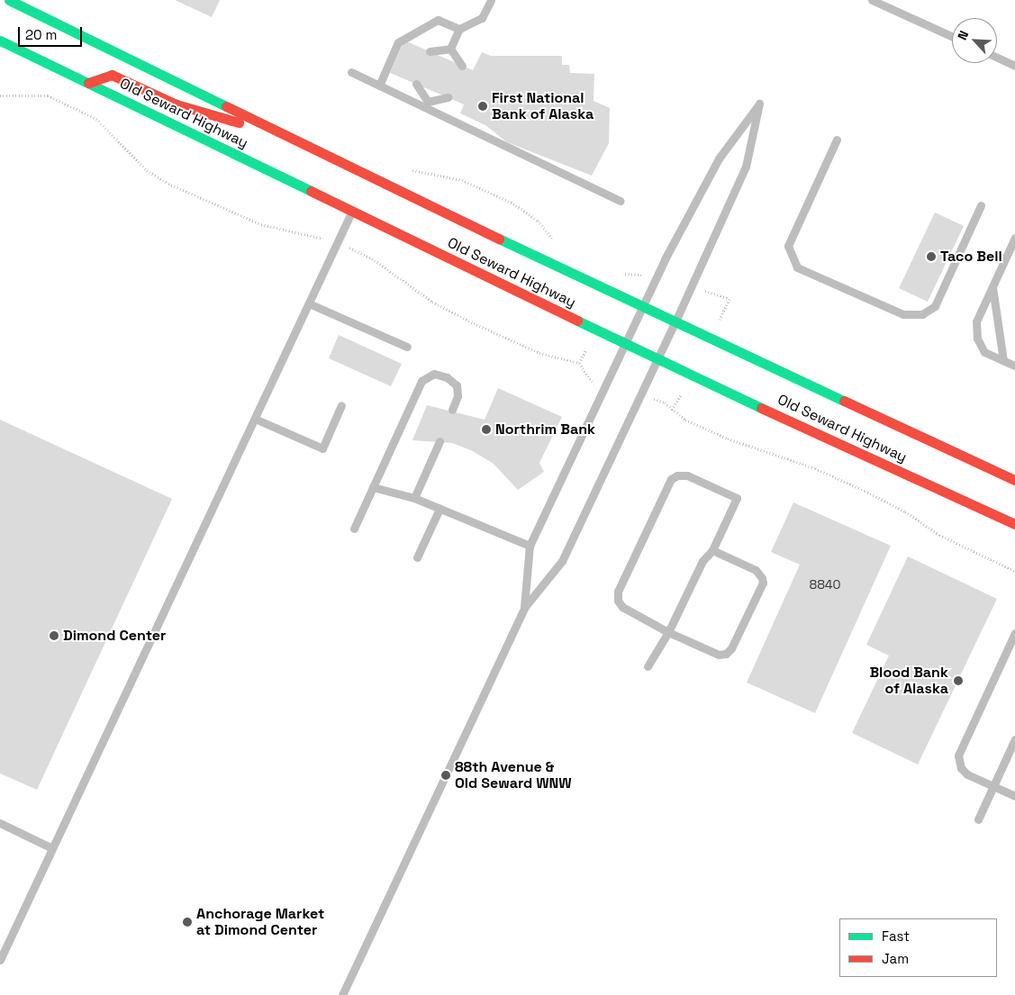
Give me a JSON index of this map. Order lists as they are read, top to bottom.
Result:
{
  "streets": {
    "main road": ["Old Seward Highway"]
  },
  "places": [
    "First National Bank of Alaska",
    "Taco Bell",
    "Northrim Bank",
    "Dimond Center",
    "Blood Bank of Alaska",
    "88th Avenue & Old Seward WNW",
    "Anchorage Market at Dimond Center"
  ],
  "house_numbers": ["8840"],
  "legend": ["Fast", "Jam"],
  "scale_bar": "20 m",
  "north": "top left"
}
